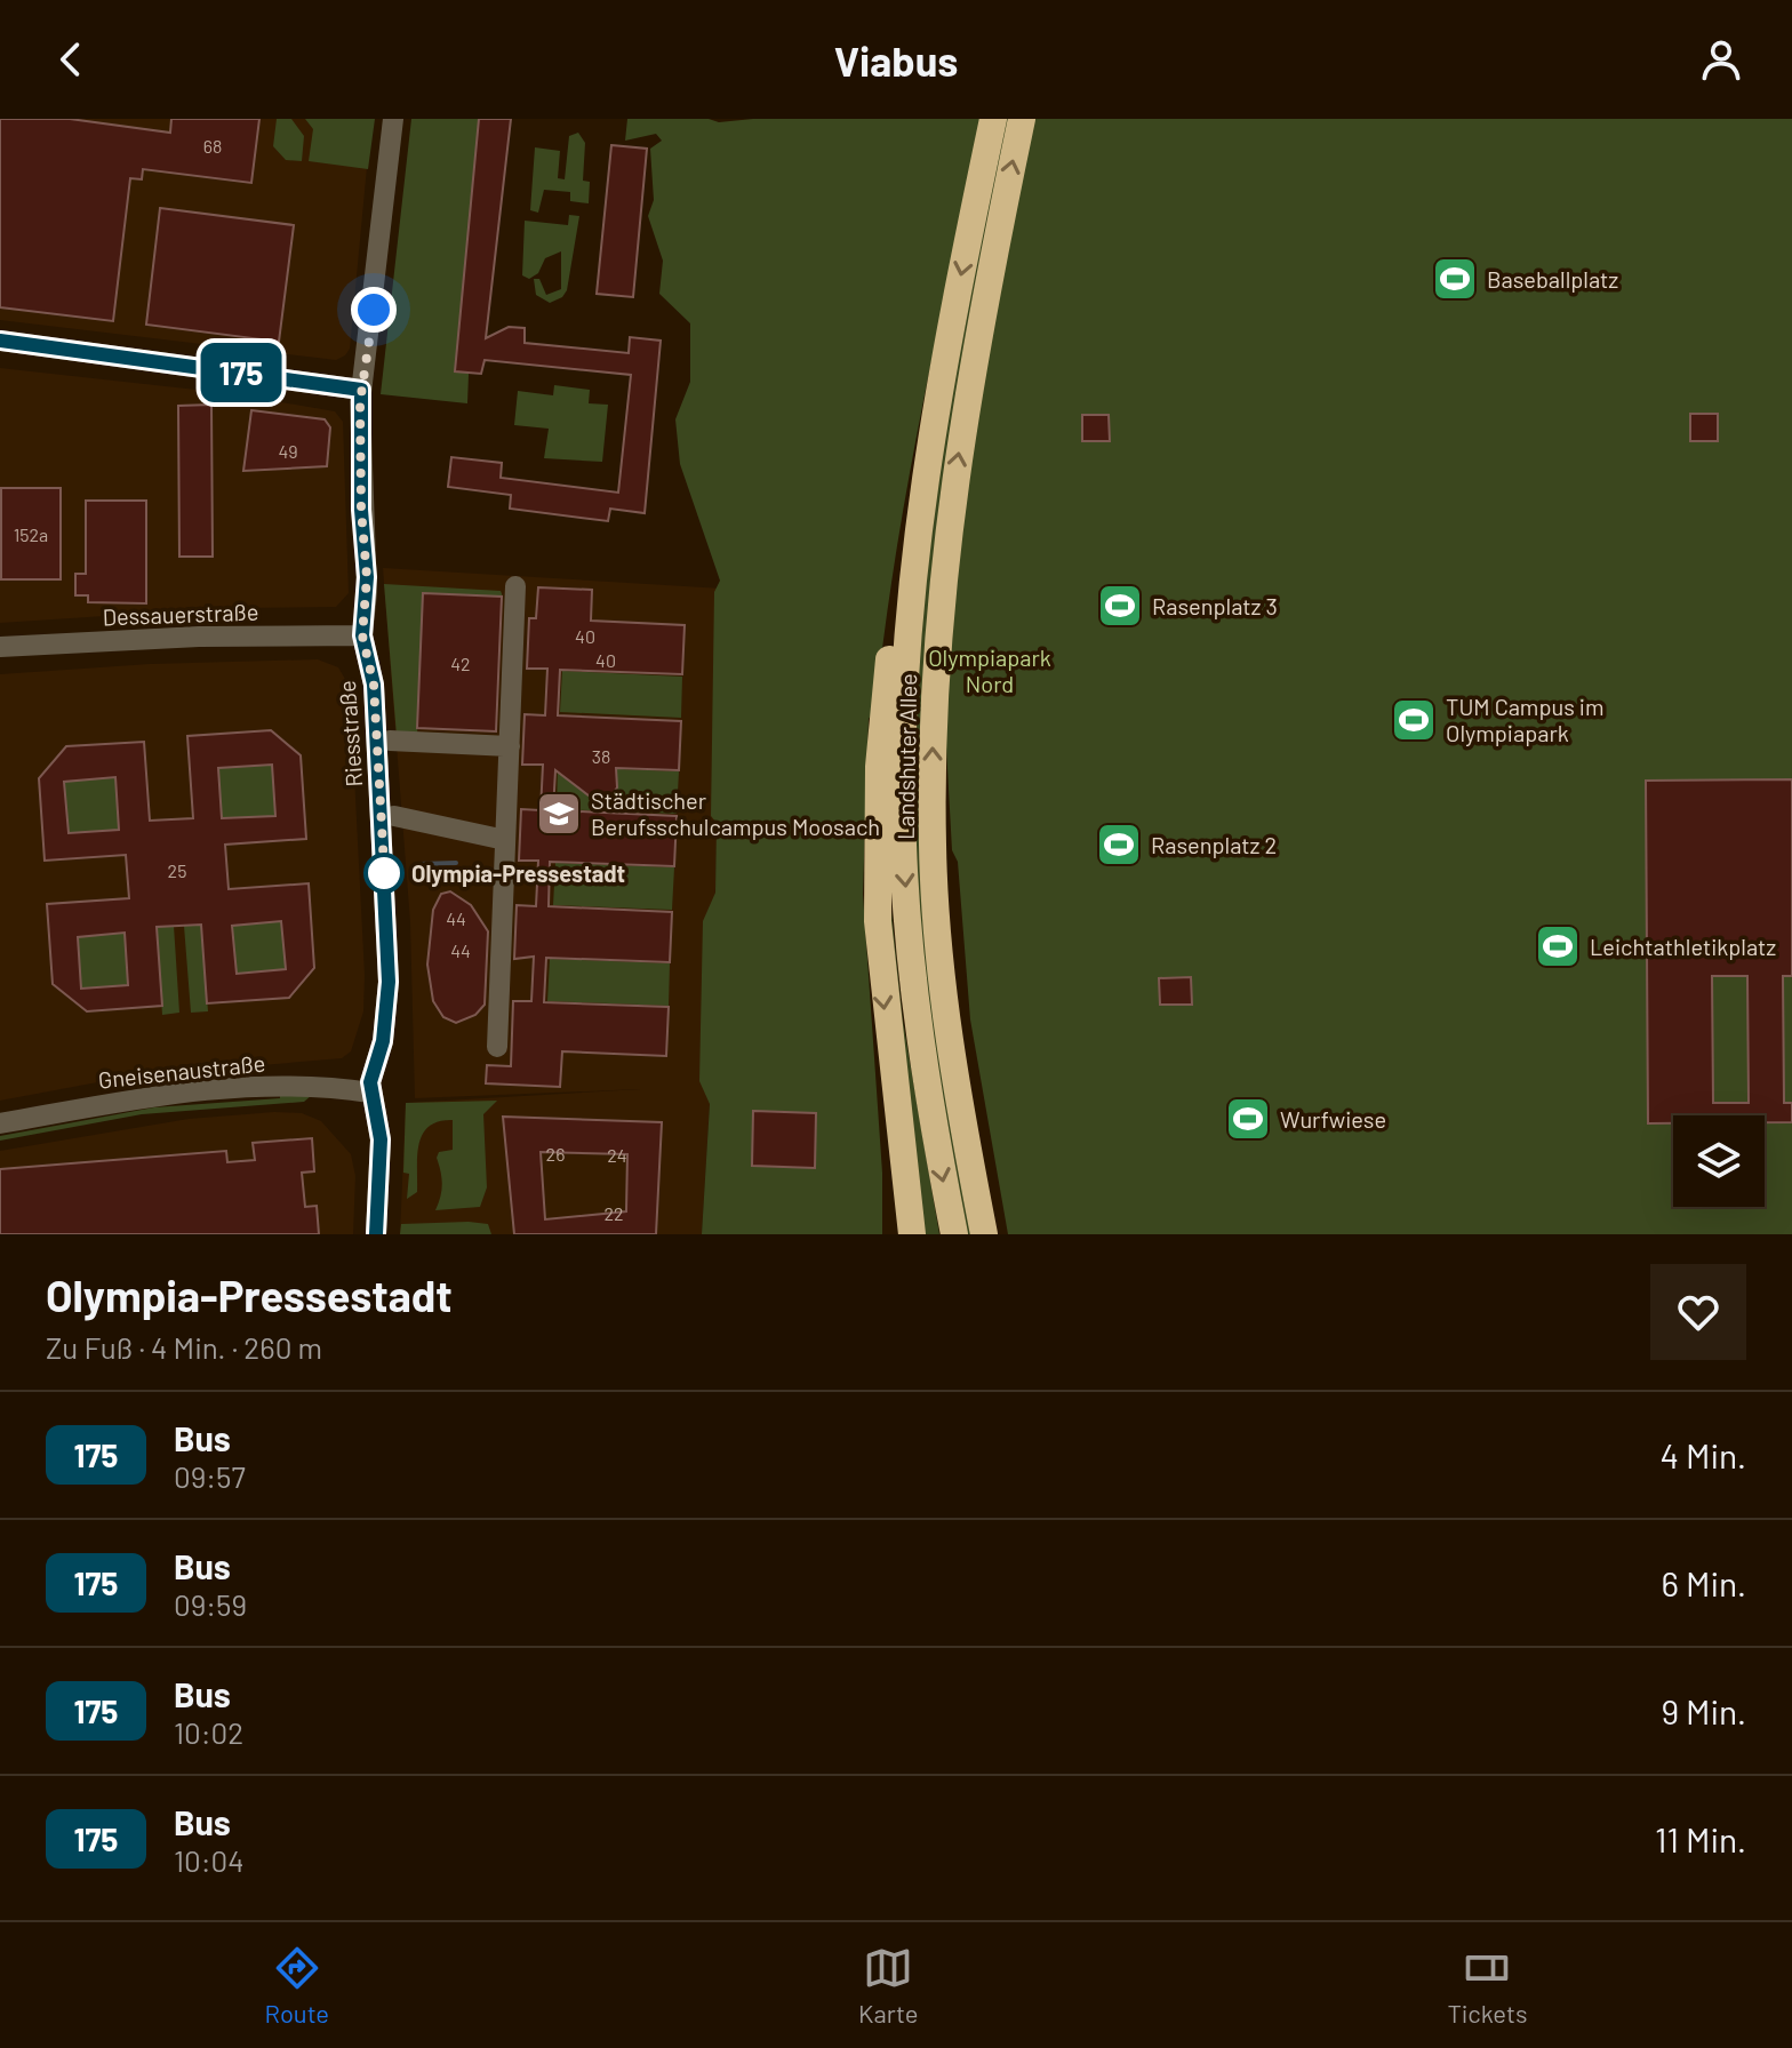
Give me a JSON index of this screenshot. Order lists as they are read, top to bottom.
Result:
{
  "streets": {
    "highway": ["Landshuter Allee"],
    "street": ["Dessauerstraße", "Riesstraße", "Gneisenaustraße"]
  },
  "crossings": [
    ["Dessauerstraße", "Riesstraße"],
    ["Riesstraße", "Gneisenaustraße"]
  ],
  "parks": ["Olympiapark Nord"],
  "places": {
    "sports": [
      "Baseballplatz",
      "Rasenplatz 3",
      "TUM Campus im Olympiapark",
      "Rasenplatz 2",
      "Leichtathletikplatz",
      "Wurfwiese"
    ],
    "school or university": ["Städtischer Berufsschulcampus Moosach"],
    "other": ["Olympia-Pressestadt"]
  },
  "lines": ["bus line 175"],
  "house_numbers": [
    "68",
    "49",
    "152a",
    "40",
    "40",
    "42",
    "38",
    "25",
    "44",
    "44",
    "26",
    "24",
    "22"
  ],
  "page": {
    "header": "Viabus",
    "on_map": "175",
    "heading": ["Olympia-Pressestadt", "Zu Fuß · 4 Min. · 260 m"],
    "list": [
      {
        "mark": "175",
        "name": "Bus",
        "note": "09:57",
        "value": "4 Min."
      },
      {
        "mark": "175",
        "name": "Bus",
        "note": "09:59",
        "value": "6 Min."
      },
      {
        "mark": "175",
        "name": "Bus",
        "note": "10:02",
        "value": "9 Min."
      },
      {
        "mark": "175",
        "name": "Bus",
        "note": "10:04",
        "value": "11 Min."
      }
    ],
    "tabs": ["Route", "Karte", "Tickets"]
  }
}
